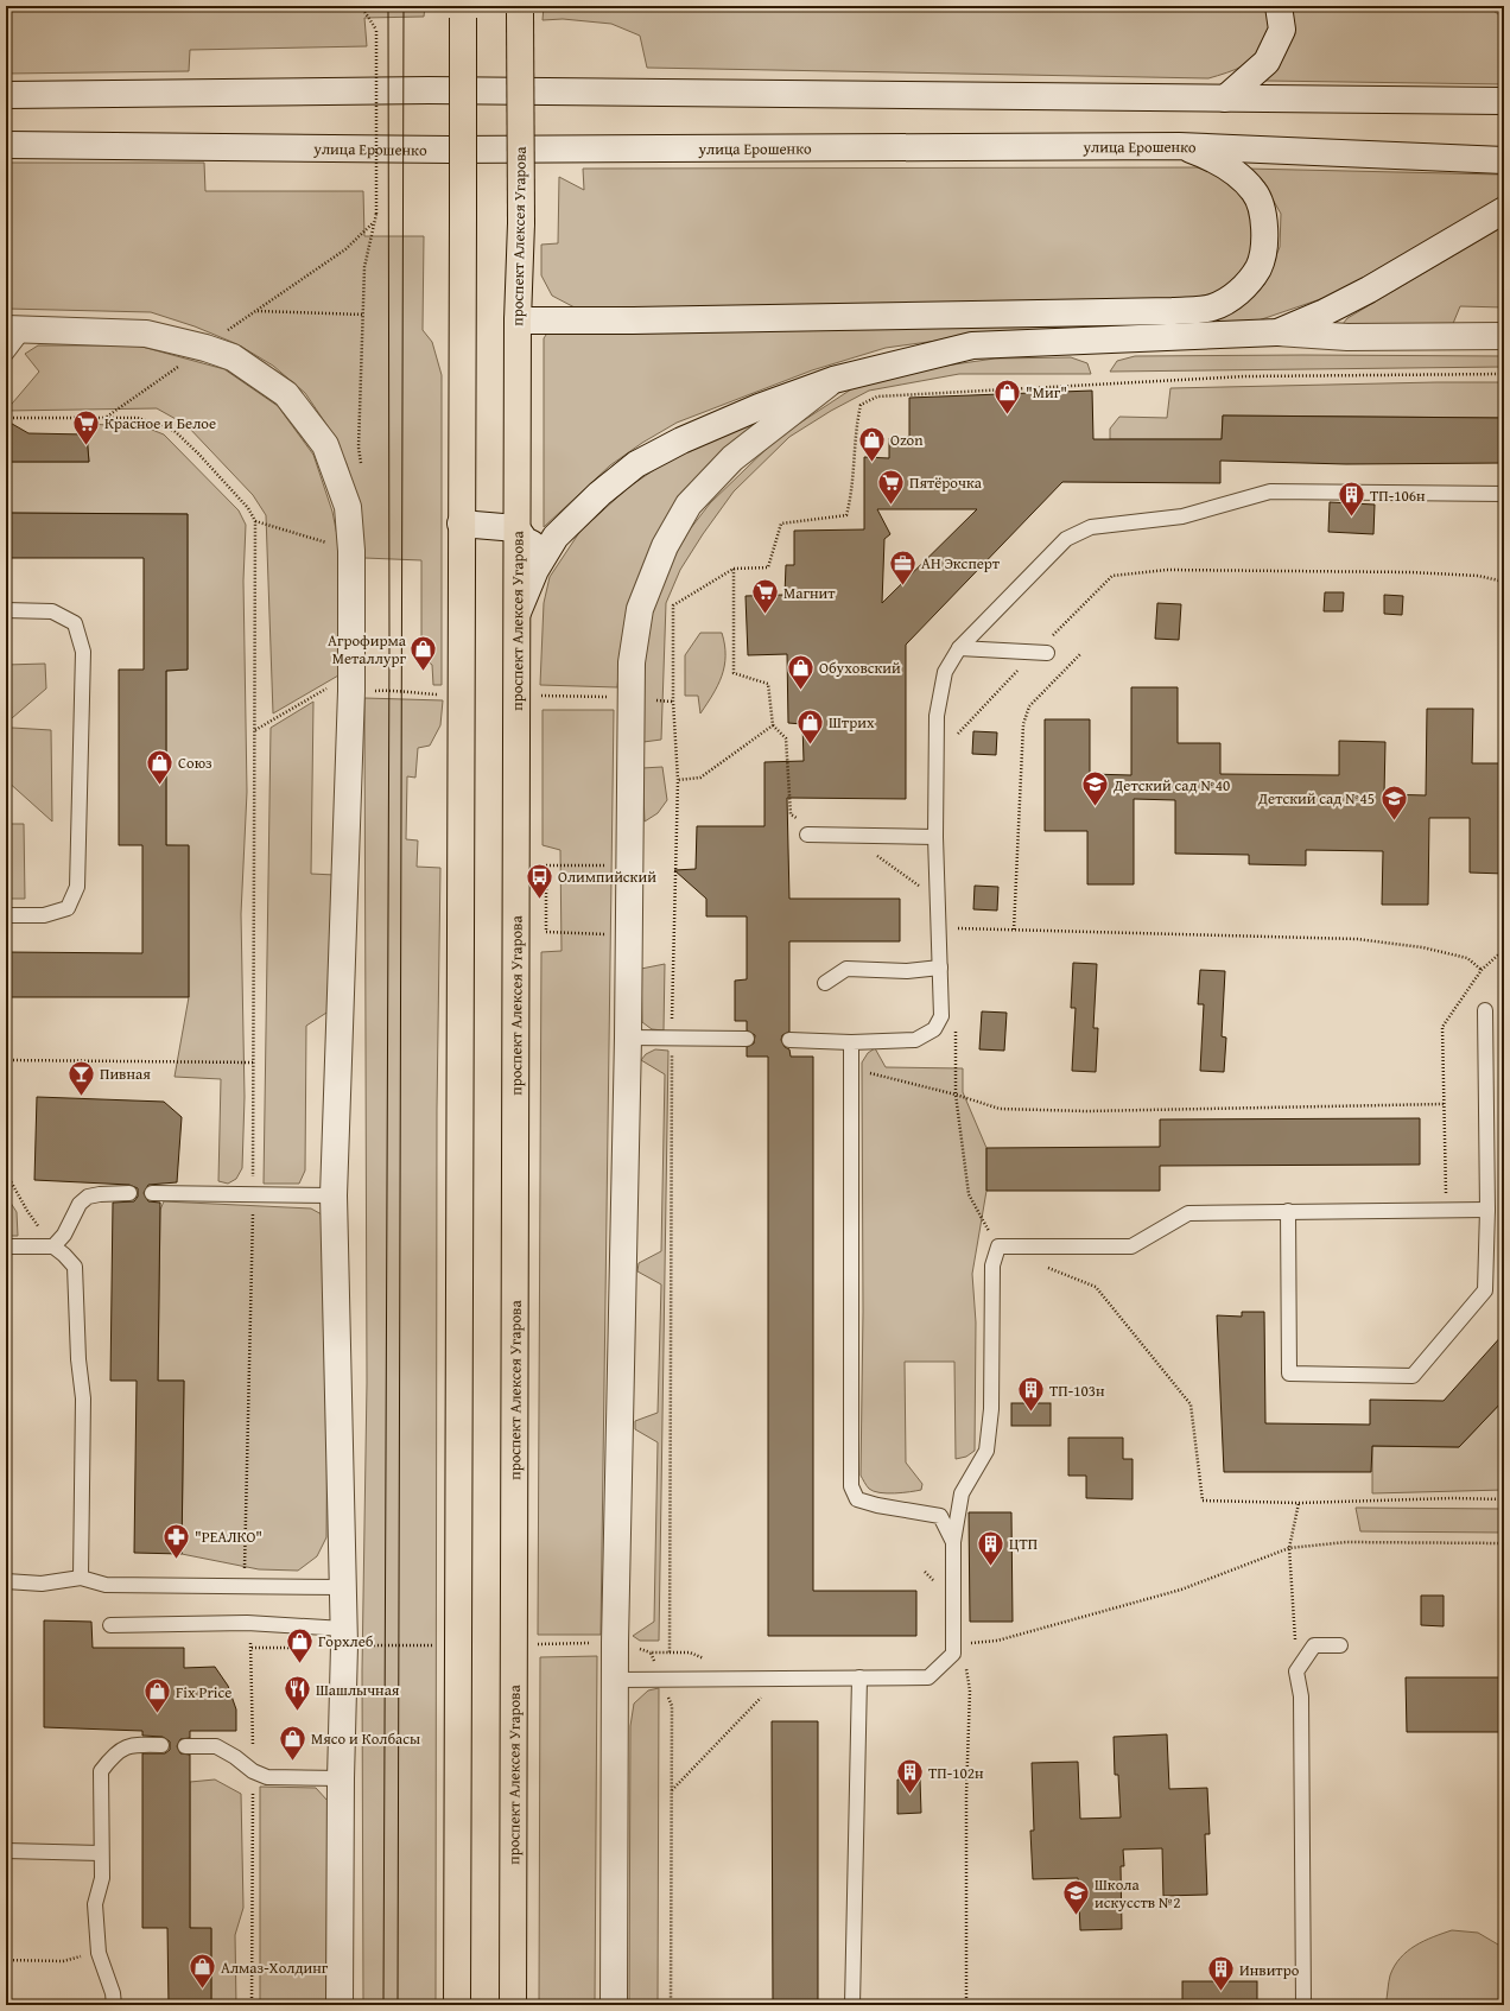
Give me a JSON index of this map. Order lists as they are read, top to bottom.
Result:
{
  "streets": {
    "main road": ["улица Ерошенко", "проспект Алексея Угарова"]
  },
  "places": {
    "shop": [
      "\"Миг\"",
      "Ozon",
      "Агрофирма Металлург",
      "Обуховский",
      "Штрих",
      "Союз",
      "Горхлеб",
      "Fix Price",
      "Мясо и Колбасы",
      "Алмаз-Холдинг"
    ],
    "supermarket": ["Красное и Белое", "Пятёрочка", "Магнит"],
    "building": [
      "ТП-106н",
      "ТП-103н",
      "ЦТП",
      "ТП-102н",
      "Инвитро"
    ],
    "office": ["АН Эксперт"],
    "school or university": ["Детский сад №40", "Детский сад №45", "Школа искусств №2"],
    "bus stop": ["Олимпийский"],
    "bar": ["Пивная"],
    "pharmacy": ["\"РЕАЛКО\""],
    "restaurant": ["Шашлычная"]
  }
}
